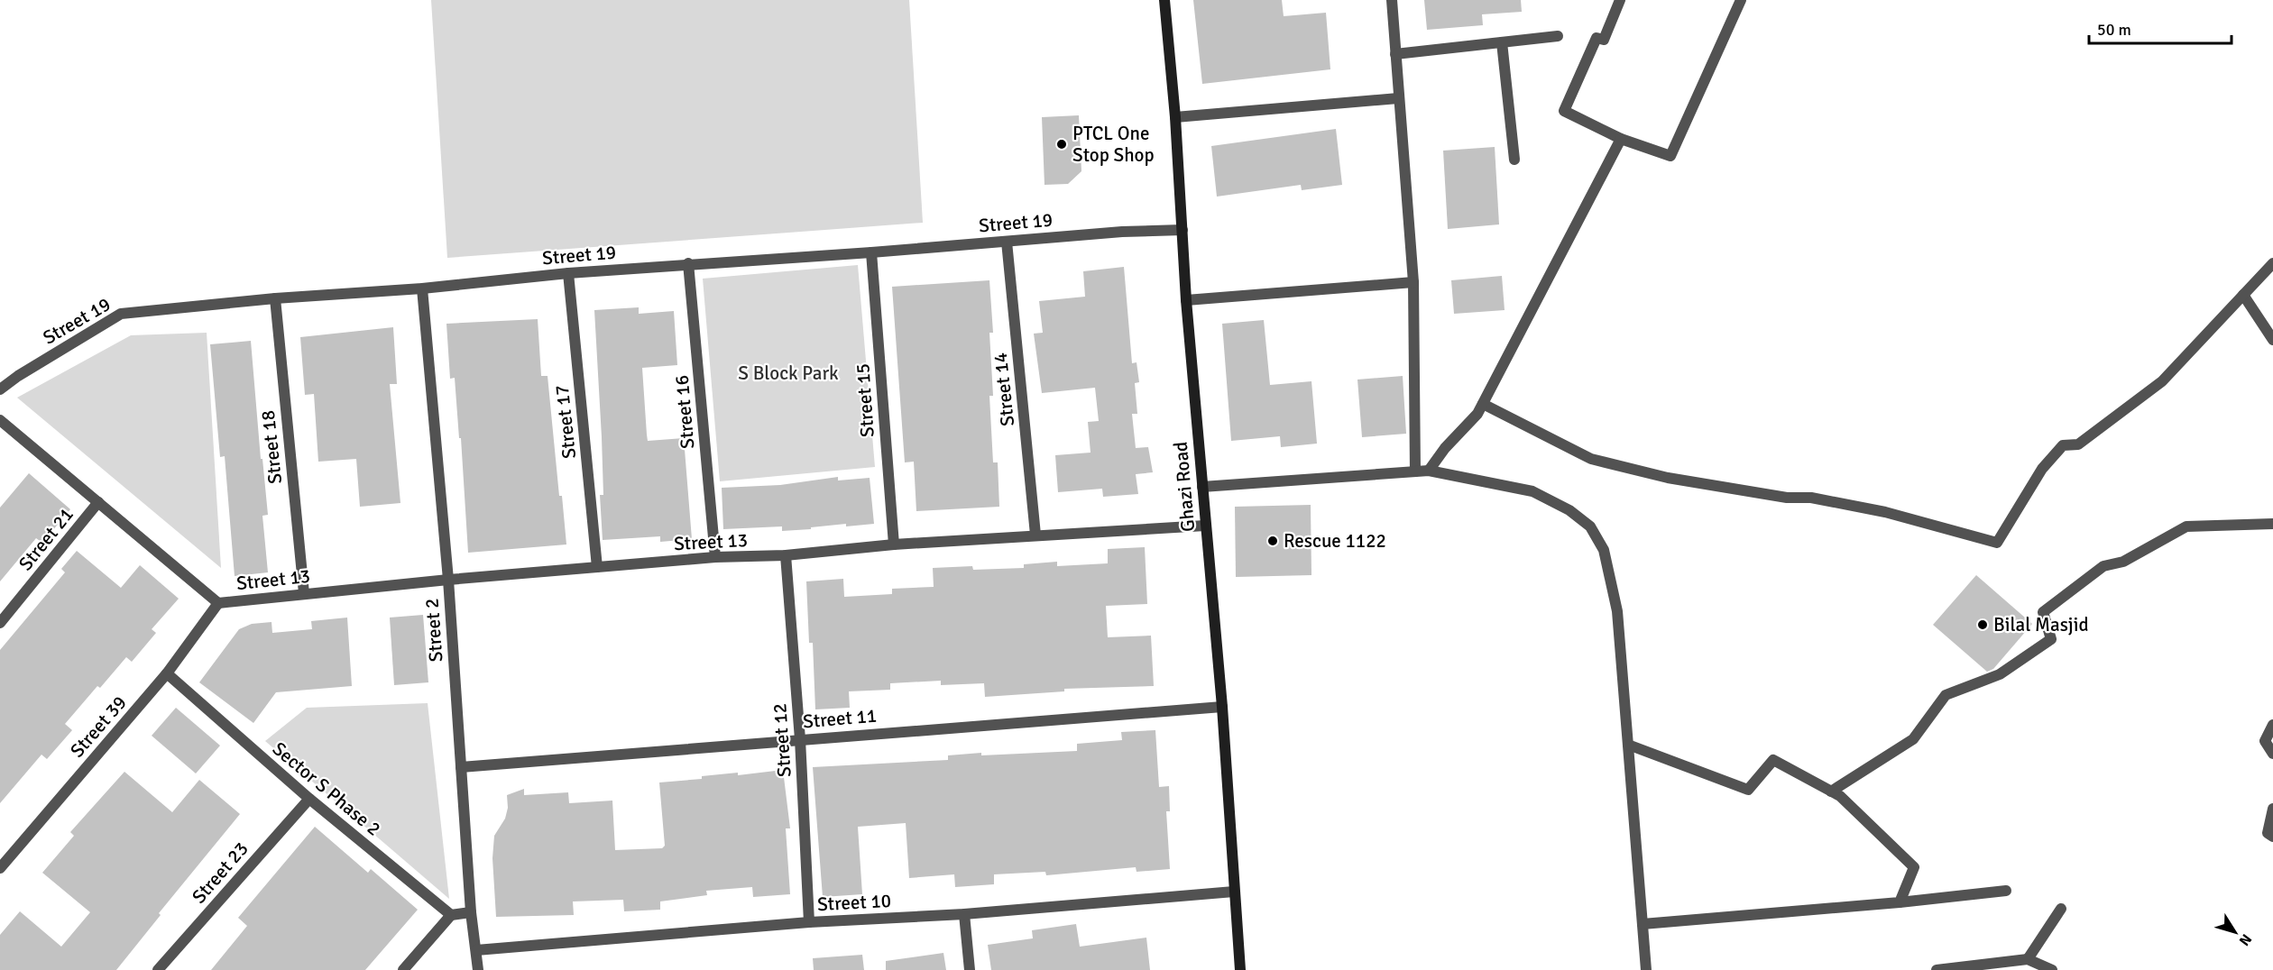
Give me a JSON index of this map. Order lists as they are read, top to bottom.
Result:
{
  "streets": {
    "main road": ["Ghazi Road"],
    "street": [
      "Street 19",
      "Street 14",
      "Street 15",
      "Street 16",
      "Street 17",
      "Street 18",
      "Street 21",
      "Street 13",
      "Street 2",
      "Street 11",
      "Street 39",
      "Street 12",
      "Sector S Phase 2",
      "Street 23",
      "Street 10"
    ]
  },
  "crossings": [
    ["Street 19", "Street 14"],
    ["Street 19", "Street 15"],
    ["Street 19", "Street 16"],
    ["Street 19", "Street 17"],
    ["Street 19", "Street 18"],
    ["Street 19", "Ghazi Road"],
    ["Street 19", "Street 2"],
    ["Street 14", "Street 13"],
    ["Street 15", "Street 13"],
    ["Street 16", "Street 13"],
    ["Street 17", "Street 13"],
    ["Street 18", "Street 13"],
    ["Ghazi Road", "Street 13"],
    ["Ghazi Road", "Street 11"],
    ["Ghazi Road", "Street 10"],
    ["Street 13", "Street 2"],
    ["Street 13", "Street 39"],
    ["Street 13", "Street 12"],
    ["Street 2", "Street 11"],
    ["Street 2", "Street 10"],
    ["Street 11", "Street 12"],
    ["Street 39", "Sector S Phase 2"],
    ["Street 12", "Street 10"],
    ["Sector S Phase 2", "Street 23"]
  ],
  "parks": ["S Block Park"],
  "places": ["PTCL One Stop Shop", "Rescue 1122", "Bilal Masjid"],
  "scale_bar": "50 m",
  "north": "bottom right"
}
